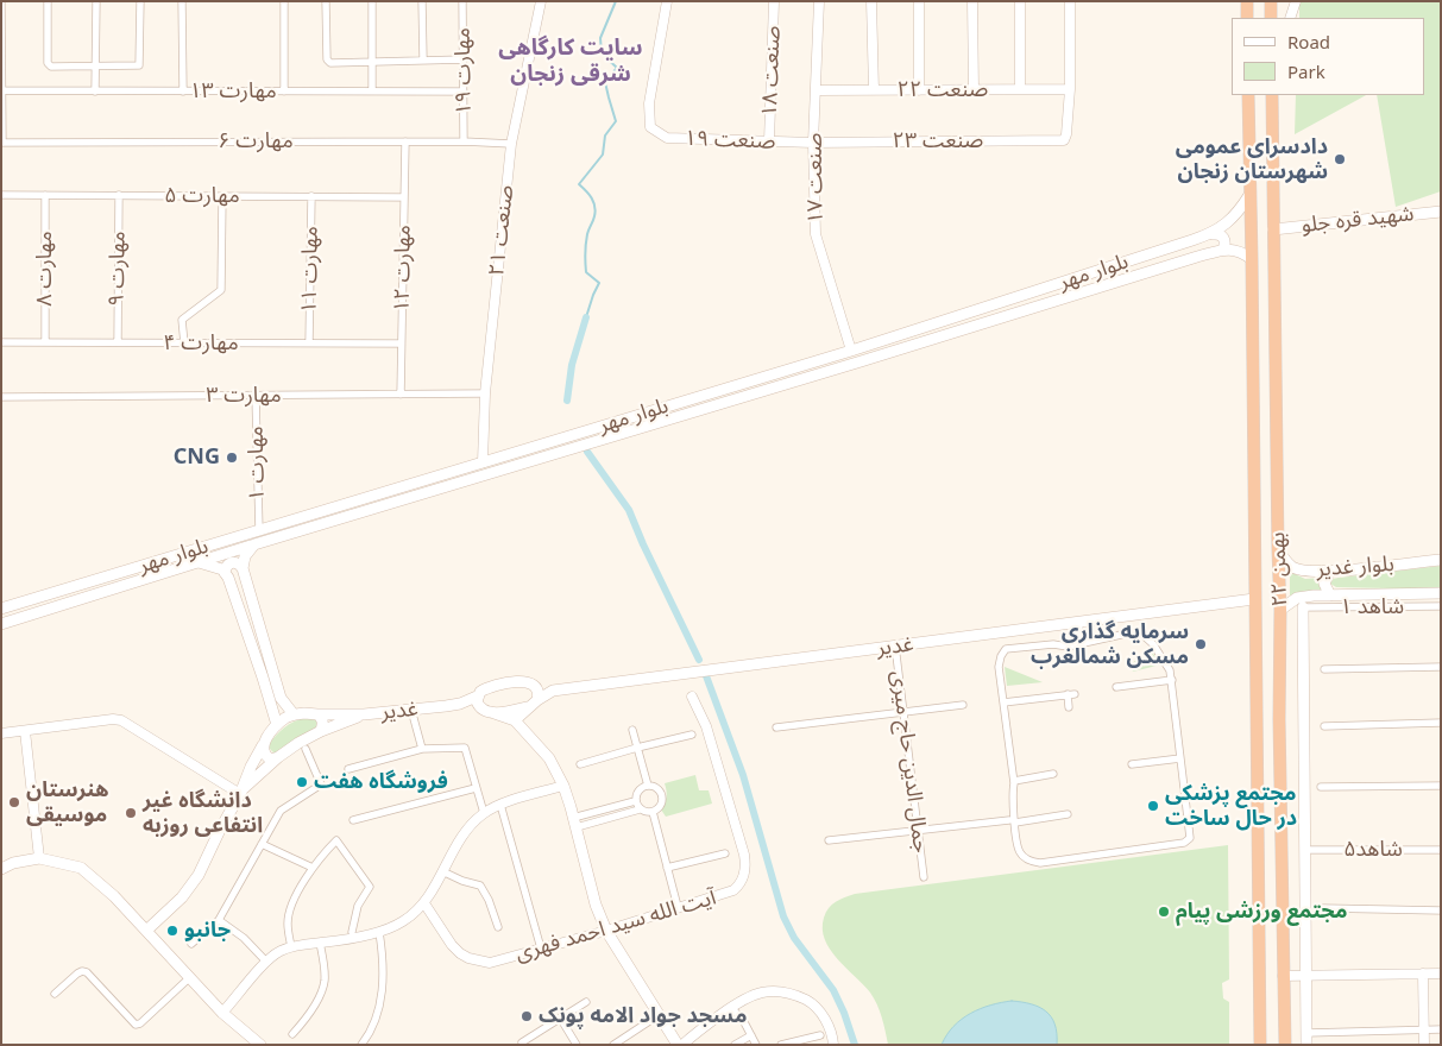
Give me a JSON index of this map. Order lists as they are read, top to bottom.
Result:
{
  "streets": {
    "highway": ["۲۲ بهمن"],
    "main road": [
      "شهید قره جلو",
      "بلوار مهر",
      "بلوار غدیر",
      "غدیر"
    ],
    "street": [
      "مهارت ۱۹",
      "صنعت ۱۸",
      "صنعت ۲۲",
      "مهارت ۱۳",
      "صنعت ۱۹",
      "مهارت ۶",
      "صنعت ۲۳",
      "صنعت ۱۷",
      "مهارت ۵",
      "صنعت ۲۱",
      "مهارت ۸",
      "مهارت ۹",
      "مهارت ۱۲",
      "مهارت ۱۱",
      "مهارت ۴",
      "مهارت ۳",
      "مهارت ۱",
      "شاهد ۱",
      "جمال الدین حاج میری",
      "شاهد۵",
      "آیت الله سید احمد فهری"
    ]
  },
  "crossings": [
    ["مهارت ۱۹", "مهارت ۱۳"],
    ["مهارت ۱۹", "مهارت ۶"],
    ["صنعت ۱۸", "صنعت ۱۹"],
    ["صنعت ۲۲", "صنعت ۲۳"],
    ["صنعت ۲۲", "صنعت ۱۷"],
    ["صنعت ۱۹", "صنعت ۲۳"],
    ["صنعت ۱۹", "صنعت ۱۷"],
    ["مهارت ۶", "صنعت ۲۱"],
    ["مهارت ۶", "مهارت ۱۲"],
    ["صنعت ۲۳", "صنعت ۱۷"],
    ["صنعت ۱۷", "بلوار مهر"],
    ["مهارت ۵", "مهارت ۸"],
    ["مهارت ۵", "مهارت ۹"],
    ["مهارت ۵", "مهارت ۱۲"],
    ["مهارت ۵", "مهارت ۱۱"],
    ["شهید قره جلو", "۲۲ بهمن"],
    ["صنعت ۲۱", "بلوار مهر"],
    ["صنعت ۲۱", "مهارت ۳"],
    ["مهارت ۸", "مهارت ۴"],
    ["مهارت ۹", "مهارت ۴"],
    ["مهارت ۱۲", "مهارت ۴"],
    ["مهارت ۱۲", "مهارت ۳"],
    ["مهارت ۱۱", "مهارت ۴"],
    ["بلوار مهر", "مهارت ۱"],
    ["بلوار مهر", "۲۲ بهمن"],
    ["مهارت ۳", "مهارت ۱"],
    ["بلوار غدیر", "۲۲ بهمن"],
    ["۲۲ بهمن", "غدیر"],
    ["غدیر", "جمال الدین حاج میری"]
  ],
  "districts": ["سایت کارگاهی شرقی زنجان"],
  "places": [
    "دادسرای عمومی شهرستان زنجان",
    "CNG",
    "سرمایه گذاری مسکن شمالغرب",
    "فروشگاه هفت",
    "هنرستان موسیقی",
    "مجتمع پزشکی در حال ساخت",
    "دانشگاه غیر انتفاعی روزبه",
    "مجتمع ورزشی پیام",
    "جانبو",
    "مسجد جواد الامه پونک"
  ],
  "legend": ["Road", "Park"]
}
